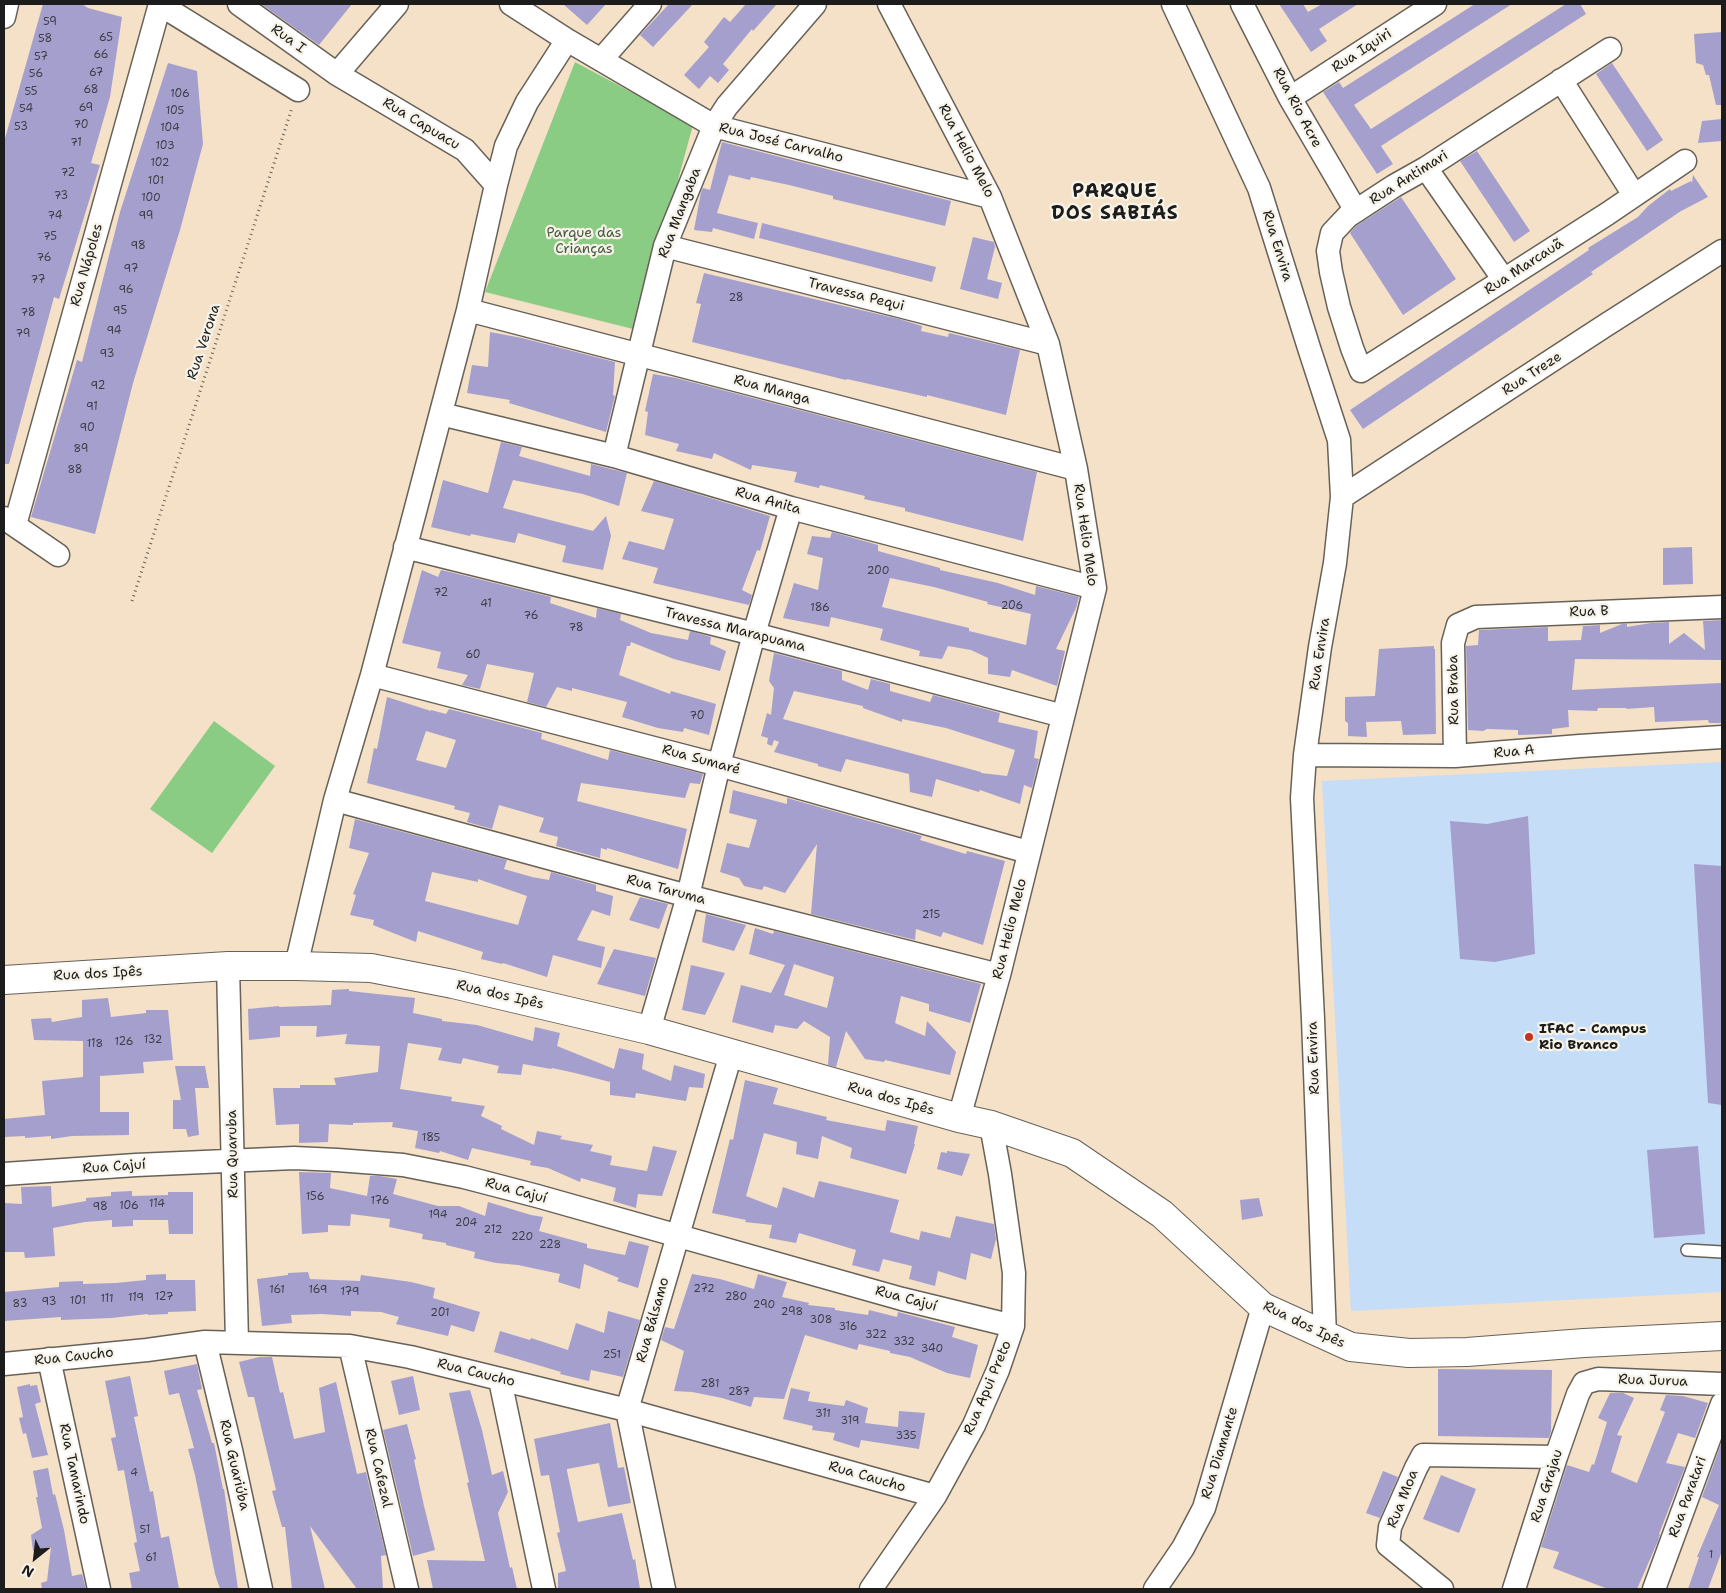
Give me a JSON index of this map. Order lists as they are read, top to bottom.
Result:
{
  "streets": {
    "street": [
      "Rua I",
      "Rua Iquiri",
      "Rua Rio Acre",
      "Rua Capuacu",
      "Rua José Carvalho",
      "Rua Helio Melo",
      "Rua Antimari",
      "Rua Mangaba",
      "Rua Envira",
      "Rua Nápoles",
      "Rua Marcauã",
      "Travessa Pequi",
      "Rua Treze",
      "Rua Manga",
      "Rua Anita",
      "Rua B",
      "Travessa Marapuama",
      "Rua Braba",
      "Rua A",
      "Rua Sumaré",
      "Rua Taruma",
      "Rua dos Ipês",
      "Rua Quaruba",
      "Rua Cajuí",
      "Rua Bálsamo",
      "Rua Caucho",
      "Rua Jurua",
      "Rua Apui Preto",
      "Rua Diamante",
      "Rua Guariúba",
      "Rua Cafezal",
      "Rua Tamarindo",
      "Rua Grajau",
      "Rua Paratari",
      "Rua Moa"
    ],
    "path": ["Rua Verona"]
  },
  "crossings": [
    ["Rua I", "Rua Capuacu"],
    ["Rua Iquiri", "Rua Rio Acre"],
    ["Rua Rio Acre", "Rua Antimari"],
    ["Rua José Carvalho", "Rua Helio Melo"],
    ["Rua José Carvalho", "Rua Mangaba"],
    ["Rua Helio Melo", "Travessa Pequi"],
    ["Rua Helio Melo", "Rua Manga"],
    ["Rua Helio Melo", "Rua Anita"],
    ["Rua Helio Melo", "Travessa Marapuama"],
    ["Rua Helio Melo", "Rua Sumaré"],
    ["Rua Helio Melo", "Rua Taruma"],
    ["Rua Helio Melo", "Rua dos Ipês"],
    ["Rua Antimari", "Rua Marcauã"],
    ["Rua Mangaba", "Travessa Pequi"],
    ["Rua Mangaba", "Rua Manga"],
    ["Rua Mangaba", "Rua Anita"],
    ["Rua Envira", "Rua Treze"],
    ["Rua Envira", "Rua A"],
    ["Rua Envira", "Rua dos Ipês"],
    ["Rua B", "Rua Braba"],
    ["Rua Braba", "Rua A"],
    ["Rua dos Ipês", "Rua Quaruba"],
    ["Rua dos Ipês", "Rua Bálsamo"],
    ["Rua dos Ipês", "Rua Apui Preto"],
    ["Rua dos Ipês", "Rua Diamante"],
    ["Rua Quaruba", "Rua Cajuí"],
    ["Rua Quaruba", "Rua Caucho"],
    ["Rua Cajuí", "Rua Bálsamo"],
    ["Rua Cajuí", "Rua Apui Preto"],
    ["Rua Bálsamo", "Rua Caucho"],
    ["Rua Caucho", "Rua Apui Preto"],
    ["Rua Caucho", "Rua Guariúba"],
    ["Rua Caucho", "Rua Cafezal"],
    ["Rua Caucho", "Rua Tamarindo"],
    ["Rua Jurua", "Rua Grajau"],
    ["Rua Grajau", "Rua Moa"]
  ],
  "districts": ["PARQUE DOS SABIÁS"],
  "parks": ["Parque das Crianças"],
  "places": ["IFAC - Campus Rio Branco"],
  "house_numbers": [
    "59",
    "65",
    "58",
    "66",
    "57",
    "67",
    "56",
    "68",
    "55",
    "106",
    "69",
    "54",
    "105",
    "70",
    "53",
    "104",
    "71",
    "103",
    "102",
    "72",
    "101",
    "73",
    "100",
    "74",
    "99",
    "75",
    "98",
    "76",
    "97",
    "77",
    "96",
    "28",
    "95",
    "78",
    "94",
    "79",
    "93",
    "92",
    "91",
    "90",
    "89",
    "88",
    "200",
    "72",
    "41",
    "206",
    "186",
    "76",
    "78",
    "60",
    "70",
    "215",
    "132",
    "126",
    "118",
    "185",
    "156",
    "176",
    "114",
    "106",
    "98",
    "194",
    "204",
    "212",
    "220",
    "228",
    "272",
    "161",
    "169",
    "179",
    "127",
    "280",
    "119",
    "111",
    "101",
    "93",
    "83",
    "290",
    "298",
    "201",
    "308",
    "316",
    "322",
    "332",
    "340",
    "251",
    "281",
    "287",
    "311",
    "319",
    "335",
    "4",
    "51",
    "1",
    "61"
  ],
  "north": "bottom left"
}
